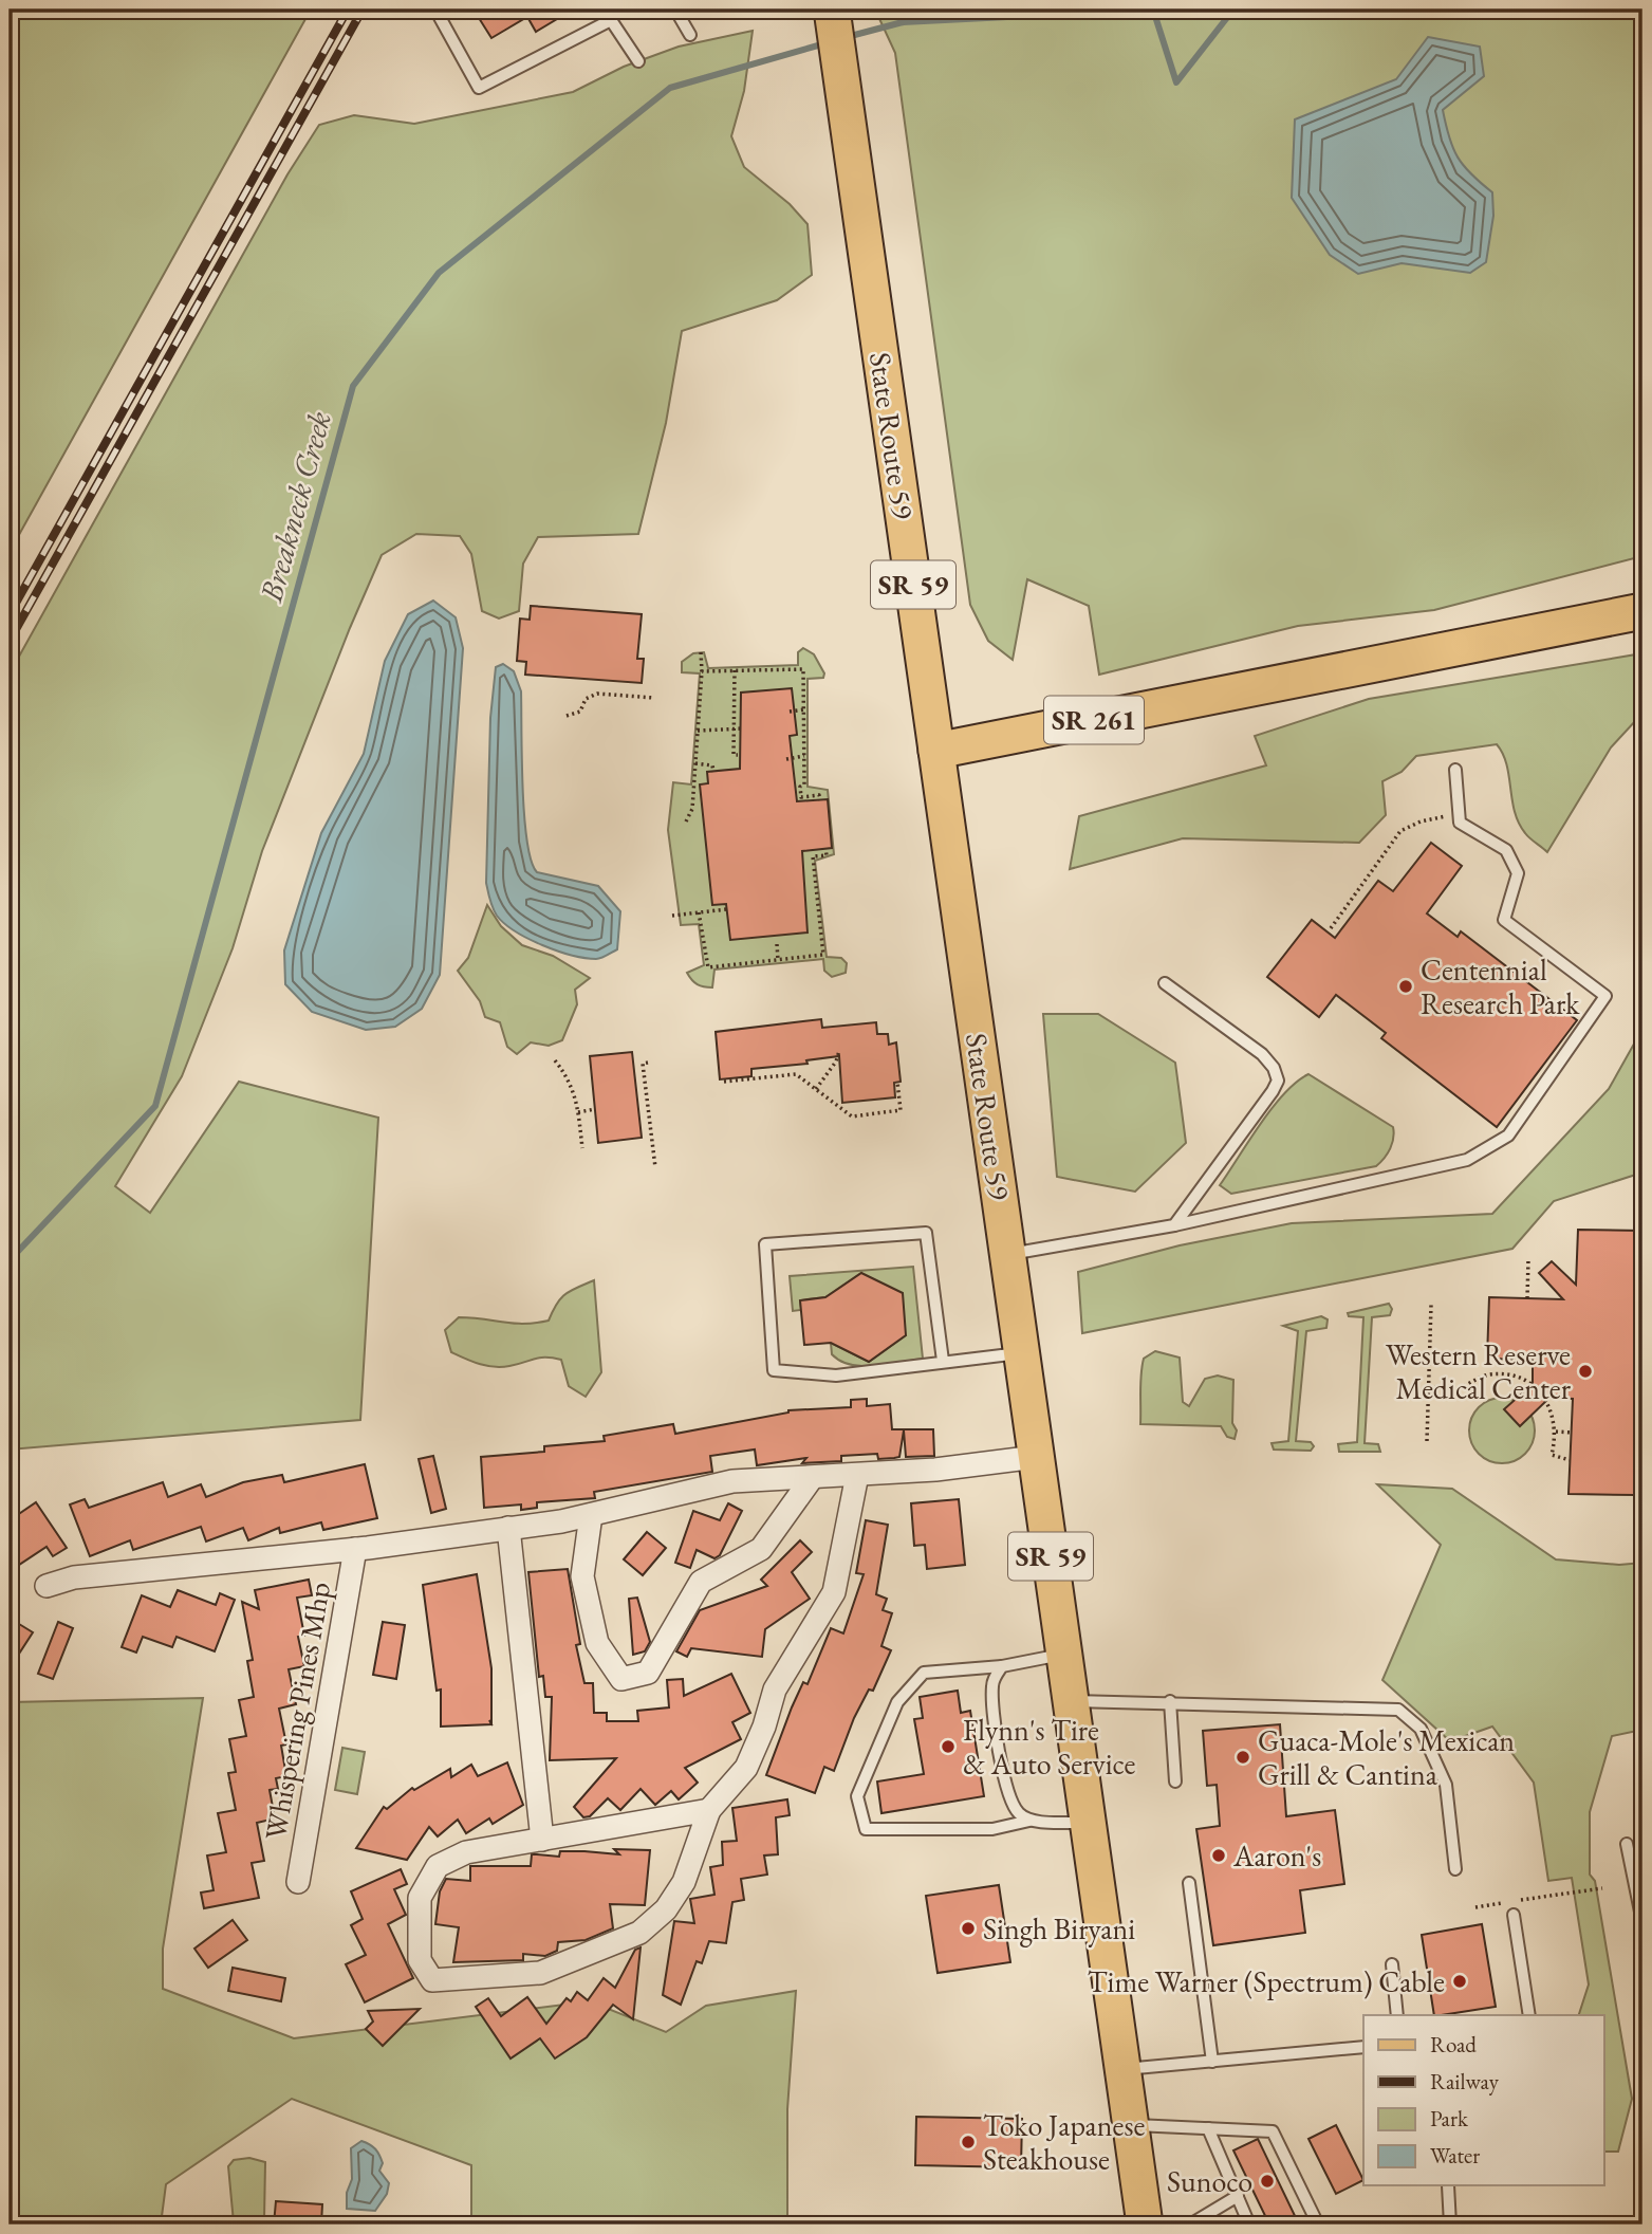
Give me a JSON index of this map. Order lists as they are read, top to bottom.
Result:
{
  "streets": {
    "main road": ["State Route 59", "SR 59", "SR 261"],
    "street": ["Whispering Pines Mhp"]
  },
  "crossings": [
    ["State Route 59", "SR 261"],
    ["State Route 59", "Whispering Pines Mhp"]
  ],
  "water": ["Breakneck Creek"],
  "places": [
    "Centennial Research Park",
    "Western Reserve Medical Center",
    "Flynn's Tire & Auto Service",
    "Guaca-Mole's Mexican Grill & Cantina",
    "Aaron's",
    "Singh Biryani",
    "Time Warner (Spectrum) Cable",
    "Toko Japanese Steakhouse",
    "Sunoco"
  ],
  "legend": [
    "Road",
    "Railway",
    "Park",
    "Water"
  ]
}
